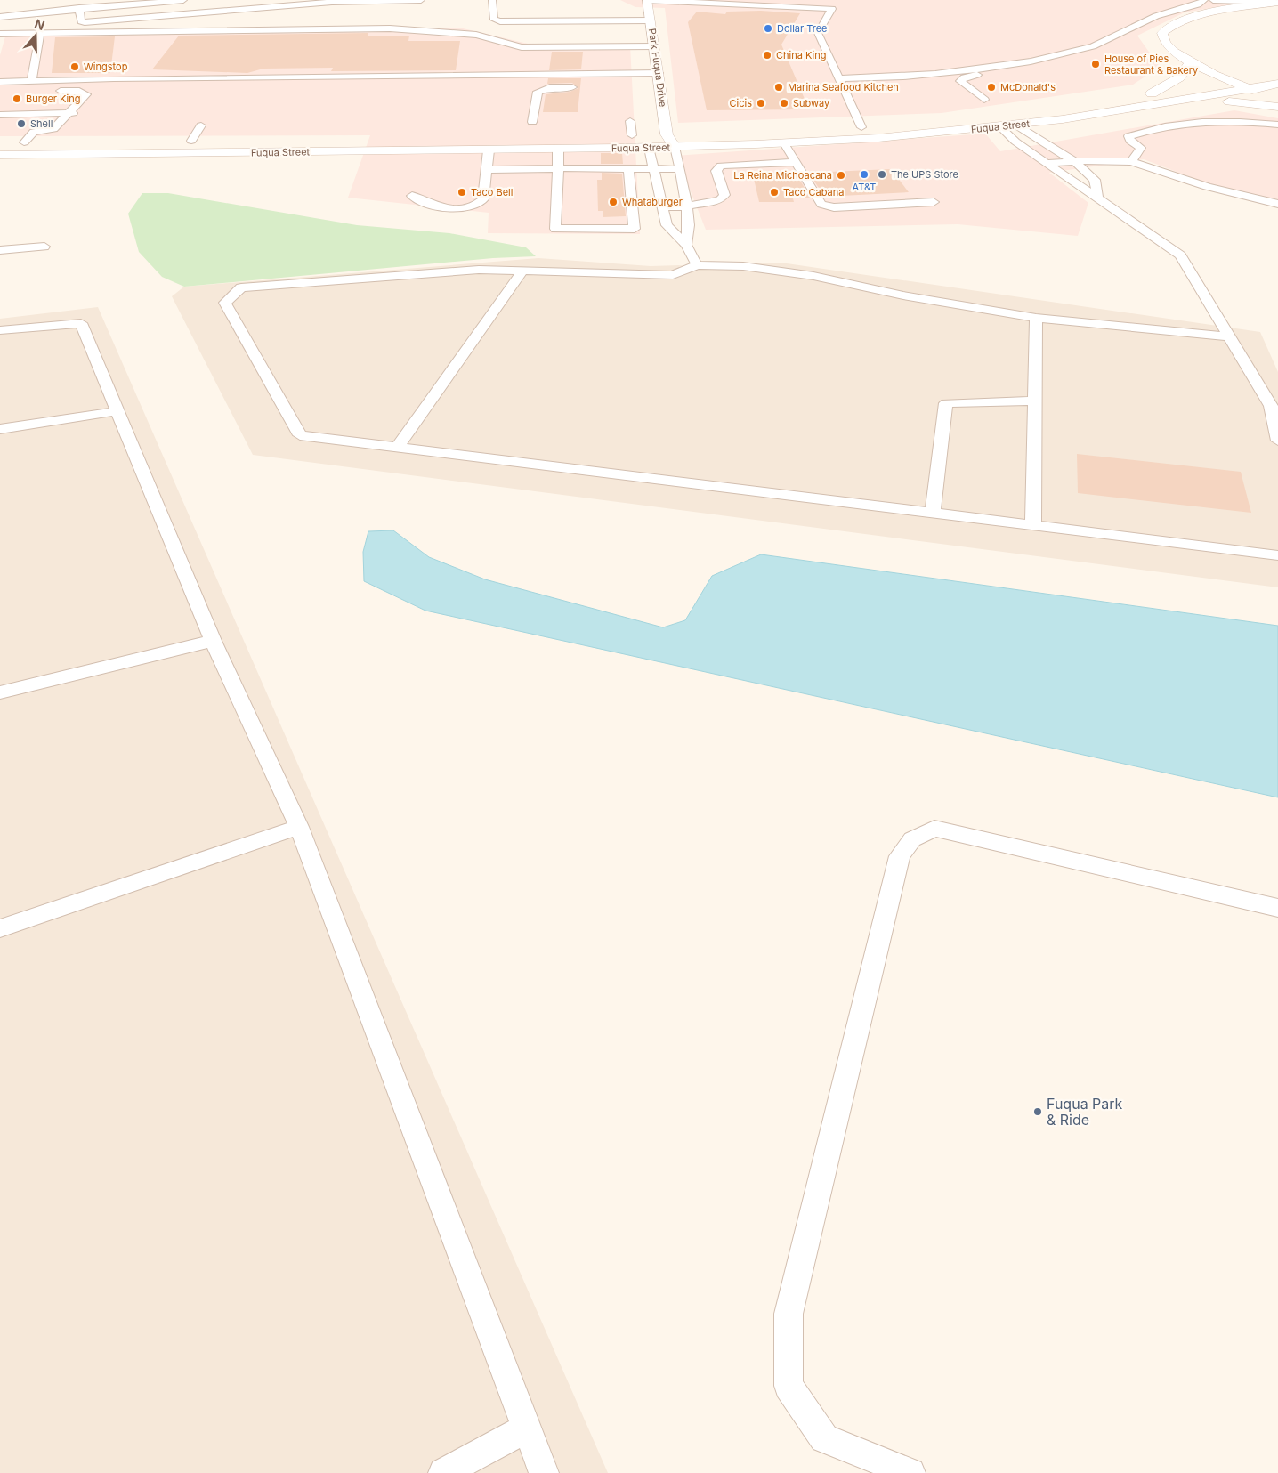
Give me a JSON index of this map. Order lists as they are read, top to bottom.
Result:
{
  "streets": {
    "main road": ["Park Fuqua Drive", "Fuqua Street"]
  },
  "crossings": [
    ["Park Fuqua Drive", "Fuqua Street"]
  ],
  "places": [
    "Dollar Tree",
    "China King",
    "House of Pies Restaurant & Bakery",
    "Wingstop",
    "Marina Seafood Kitchen",
    "McDonald's",
    "Burger King",
    "Cicis",
    "Subway",
    "Shell",
    "AT&T",
    "The UPS Store",
    "La Reina Michoacana",
    "Taco Bell",
    "Taco Cabana",
    "Whataburger",
    "Fuqua Park & Ride"
  ],
  "north": "top"
}
